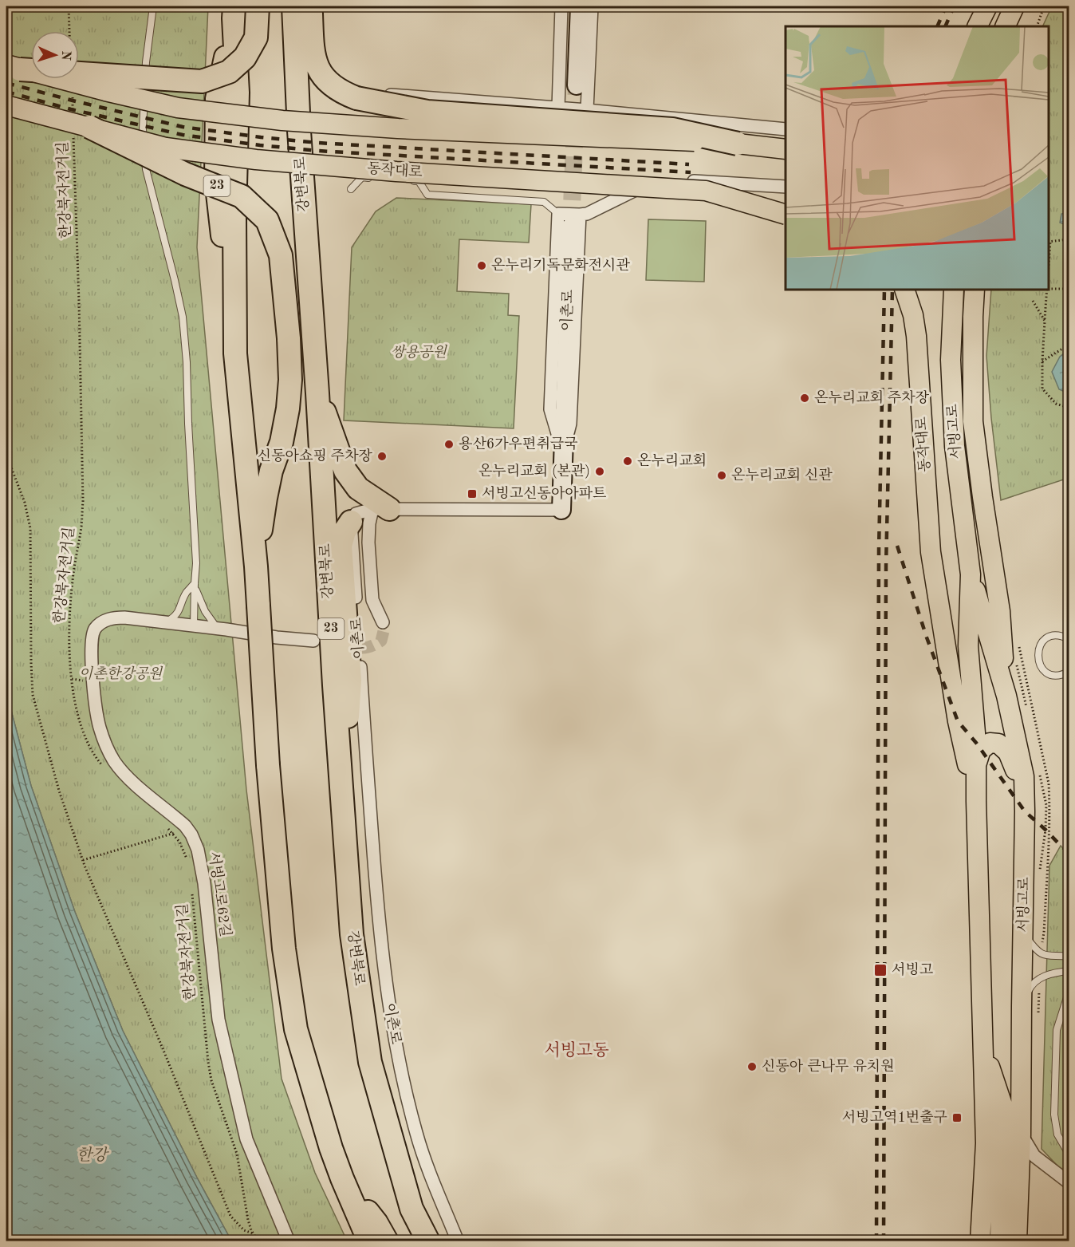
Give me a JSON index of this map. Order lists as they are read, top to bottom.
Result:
{
  "streets": {
    "highway": ["강변북로", "23"],
    "main road": ["동작대로", "서빙고로"],
    "street": ["이촌로", "서빙고로62길"],
    "path": ["한강북자전거길"]
  },
  "crossings": [
    ["동작대로", "한강북자전거길"],
    ["동작대로", "서빙고로"]
  ],
  "districts": ["서빙고동"],
  "water": ["한강"],
  "parks": ["쌍용공원", "이촌한강공원"],
  "places": {
    "other": [
      "온누리기독문화전시관",
      "온누리교회 주차장",
      "용산6가우편취급국",
      "신동아쇼핑 주차장",
      "온누리교회",
      "온누리교회 (본관)",
      "온누리교회 신관",
      "신동아 큰나무 유치원"
    ],
    "transit": ["서빙고신동아아파트", "서빙고", "서빙고역1번출구"]
  },
  "north": "right"
}
